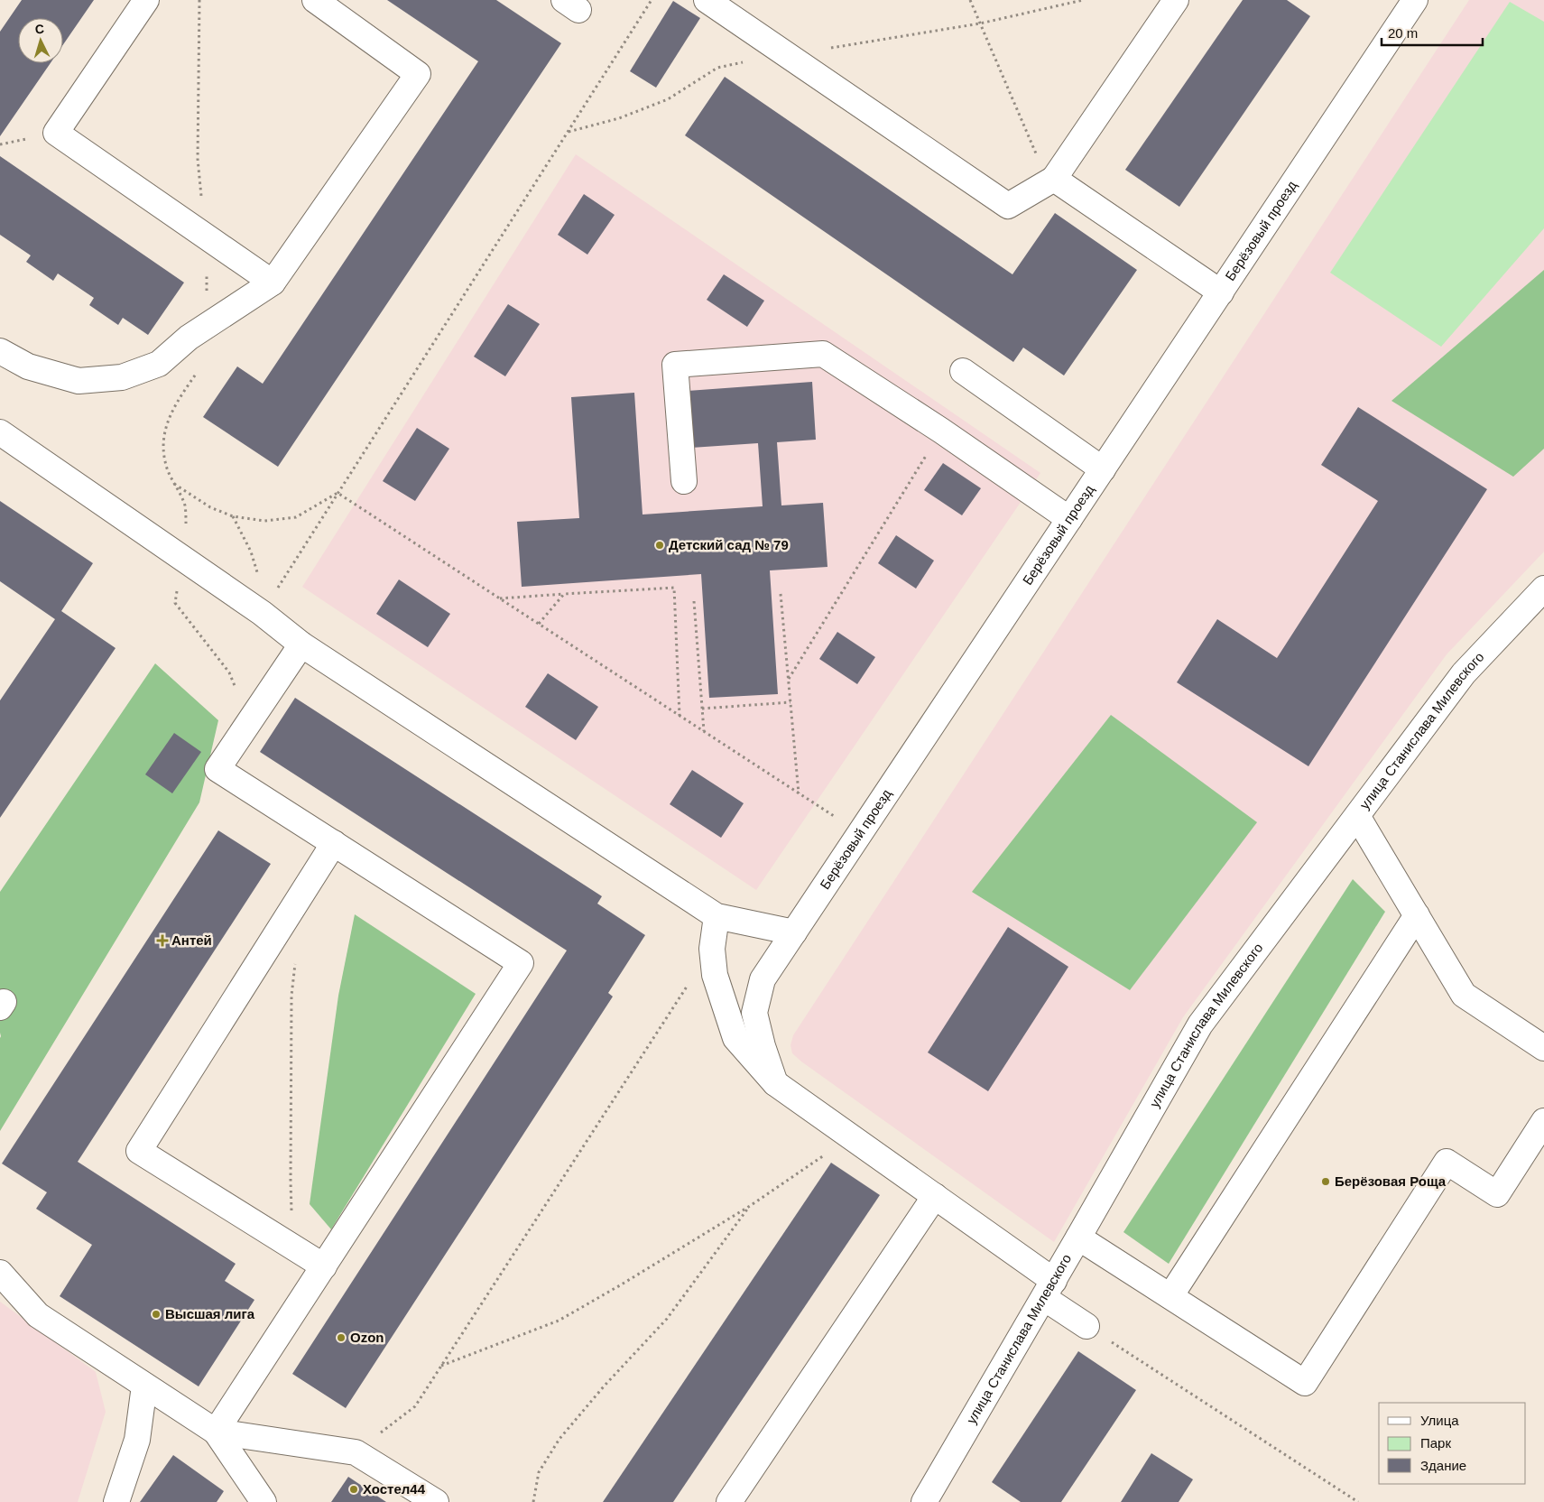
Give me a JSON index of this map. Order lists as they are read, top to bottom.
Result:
{
  "streets": {
    "street": ["Берёзовый проезд", "улица Станислава Милевского"]
  },
  "places": {
    "other": [
      "Детский сад № 79",
      "Берёзовая Роща",
      "Высшая лига",
      "Ozon",
      "Хостел44"
    ],
    "health": ["Антей"]
  },
  "legend": ["Улица", "Парк", "Здание"],
  "scale_bar": "20 m",
  "north": "top"
}
